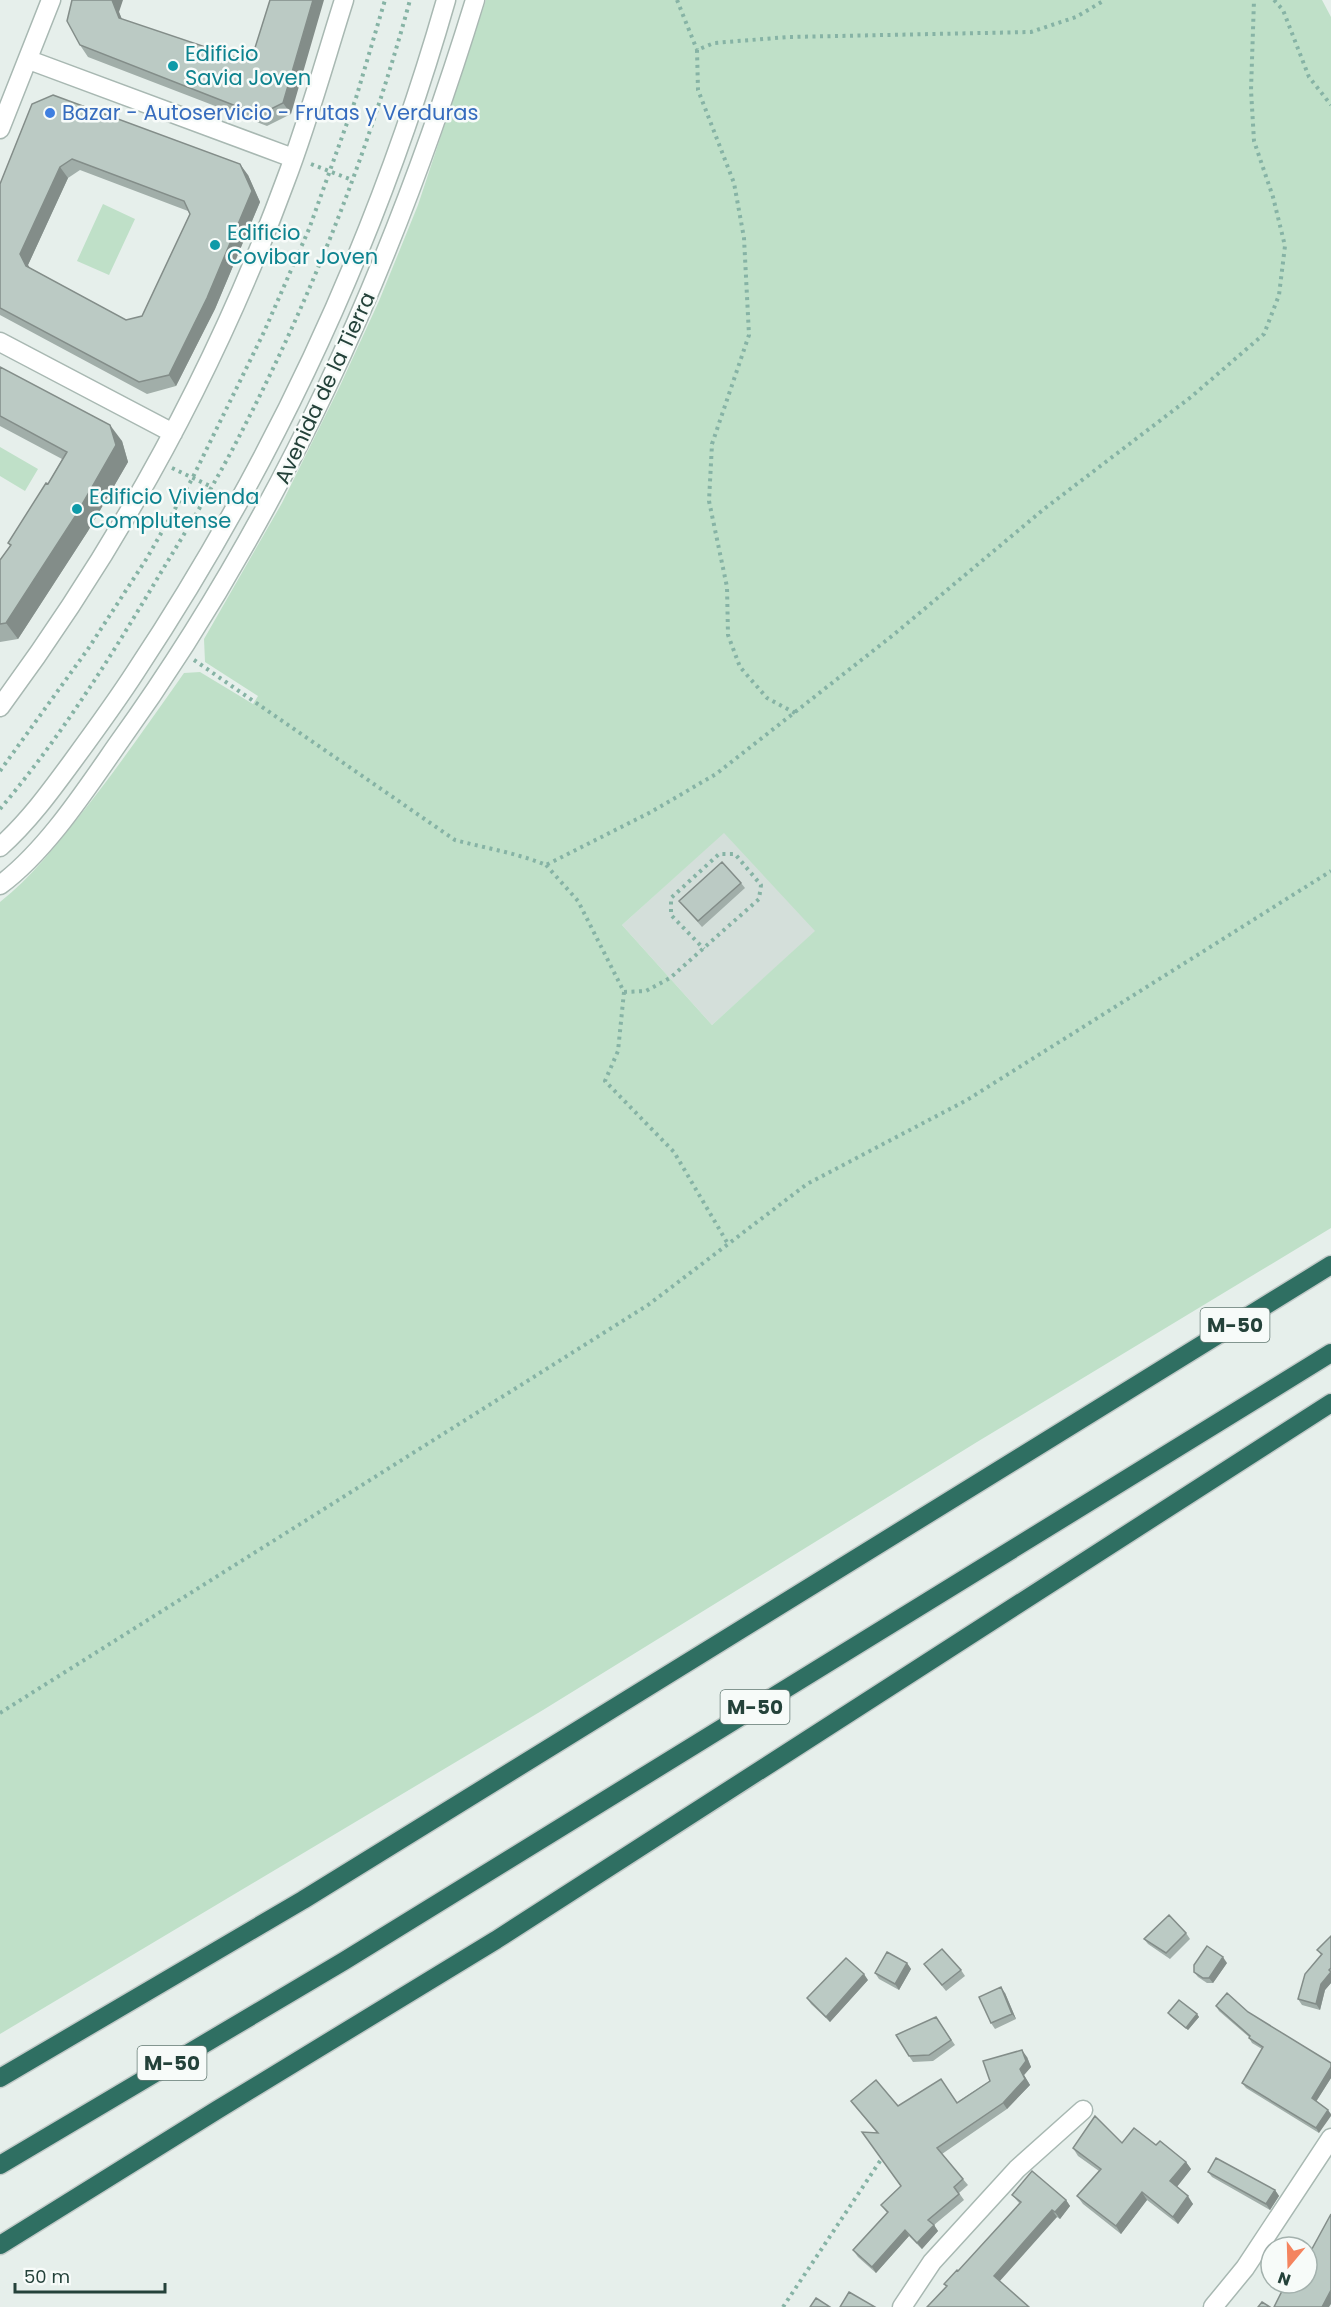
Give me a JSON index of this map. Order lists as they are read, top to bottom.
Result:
{
  "streets": {
    "highway": ["M-50"],
    "street": ["Avenida de la Tierra"]
  },
  "places": [
    "Edificio Savia Joven",
    "Bazar - Autoservicio - Frutas y Verduras",
    "Edificio Covibar Joven",
    "Edificio Vivienda Complutense"
  ],
  "scale_bar": "50 m",
  "north": "bottom"
}
